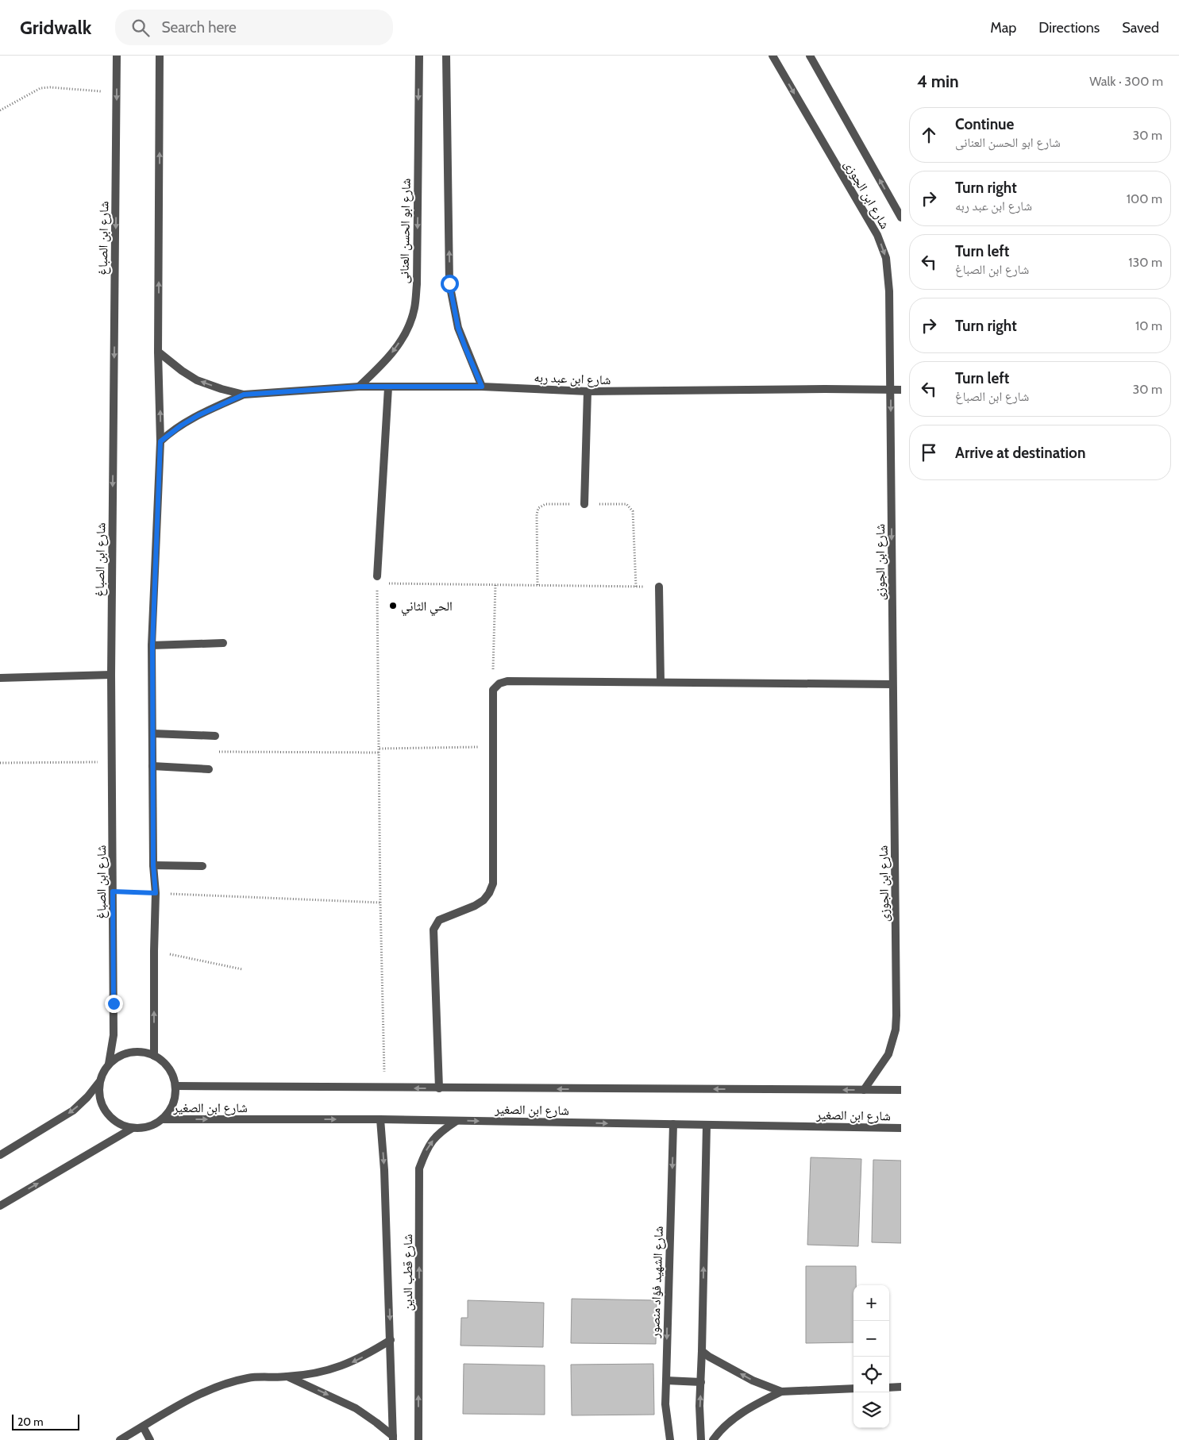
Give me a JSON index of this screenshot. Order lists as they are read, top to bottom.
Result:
{
  "streets": {
    "street": [
      "شارع ابن الجوزى",
      "شارع ابو الحسن العنانى",
      "شارع ابن الصباغ",
      "شارع ابن عبد ربه",
      "شارع ابن الصغير",
      "شارع قطب الدين",
      "شارع الشهيد فؤاد منصور"
    ]
  },
  "crossings": [
    ["شارع ابن الجوزى", "شارع ابن عبد ربه"],
    ["شارع ابن الجوزى", "شارع ابن الصغير"],
    ["شارع ابو الحسن العنانى", "شارع ابن عبد ربه"],
    ["شارع ابن الصباغ", "شارع ابن الصغير"],
    ["شارع ابن الصغير", "شارع قطب الدين"],
    ["شارع ابن الصغير", "شارع الشهيد فؤاد منصور"]
  ],
  "places": ["الحي الثاني"],
  "scale_bar": "20 m",
  "page": {
    "header": "Gridwalk",
    "search": "Search here",
    "nav": ["Map", "Directions", "Saved"],
    "heading": ["4 min", "Walk · 300 m"],
    "list": [
      ["Continue", "شارع ابو الحسن العنانى", "30 m"],
      ["Turn right", "شارع ابن عبد ربه", "100 m"],
      ["Turn left", "شارع ابن الصباغ", "130 m"],
      ["Turn right", "10 m"],
      ["Turn left", "شارع ابن الصباغ", "30 m"],
      "Arrive at destination"
    ],
    "map_buttons": ["+", "−"],
    "scale": "20 m"
  }
}
